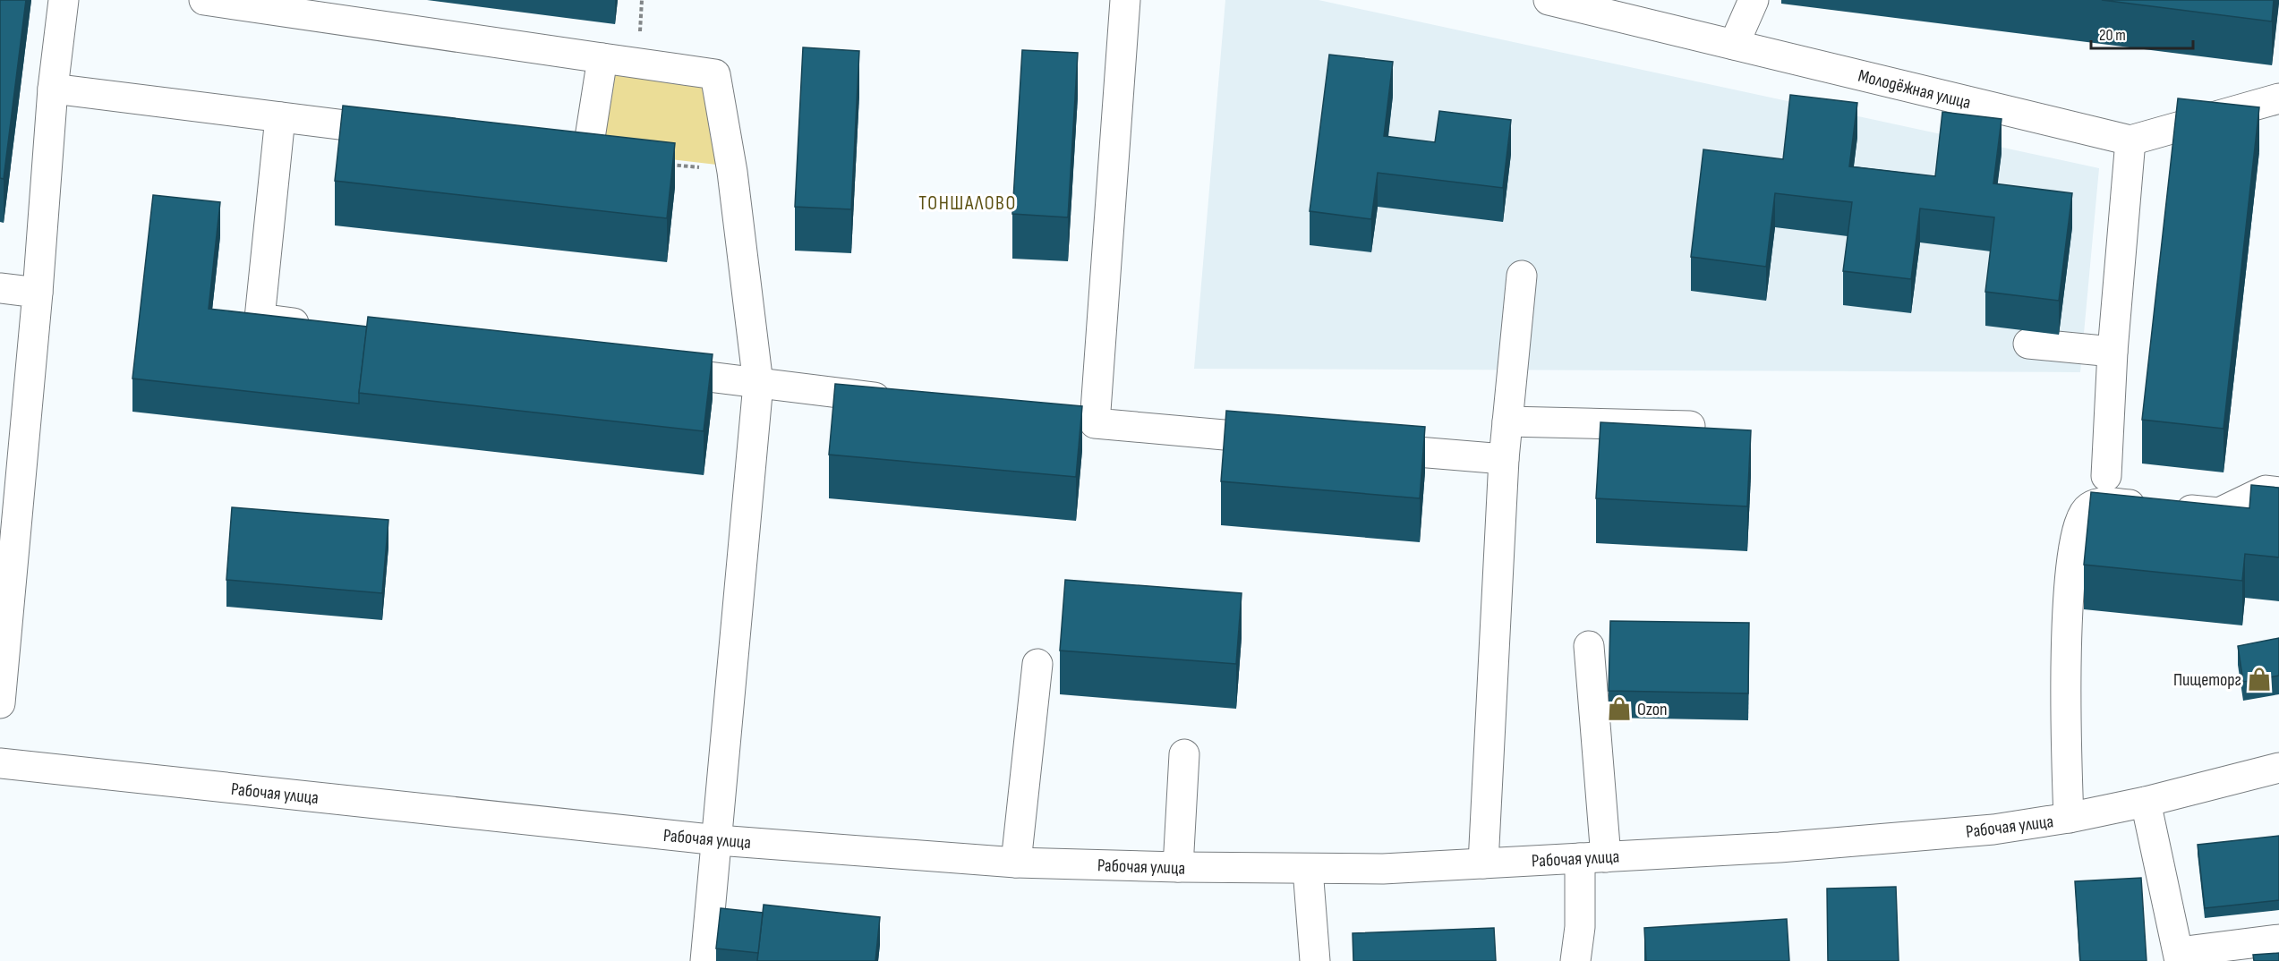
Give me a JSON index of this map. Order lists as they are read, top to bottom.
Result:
{
  "streets": {
    "street": ["Молодёжная улица", "Рабочая улица"]
  },
  "districts": ["ТОНШАЛОВО"],
  "places": {
    "shop": ["Пищеторг", "Ozon"]
  },
  "scale_bar": "20 m"
}
